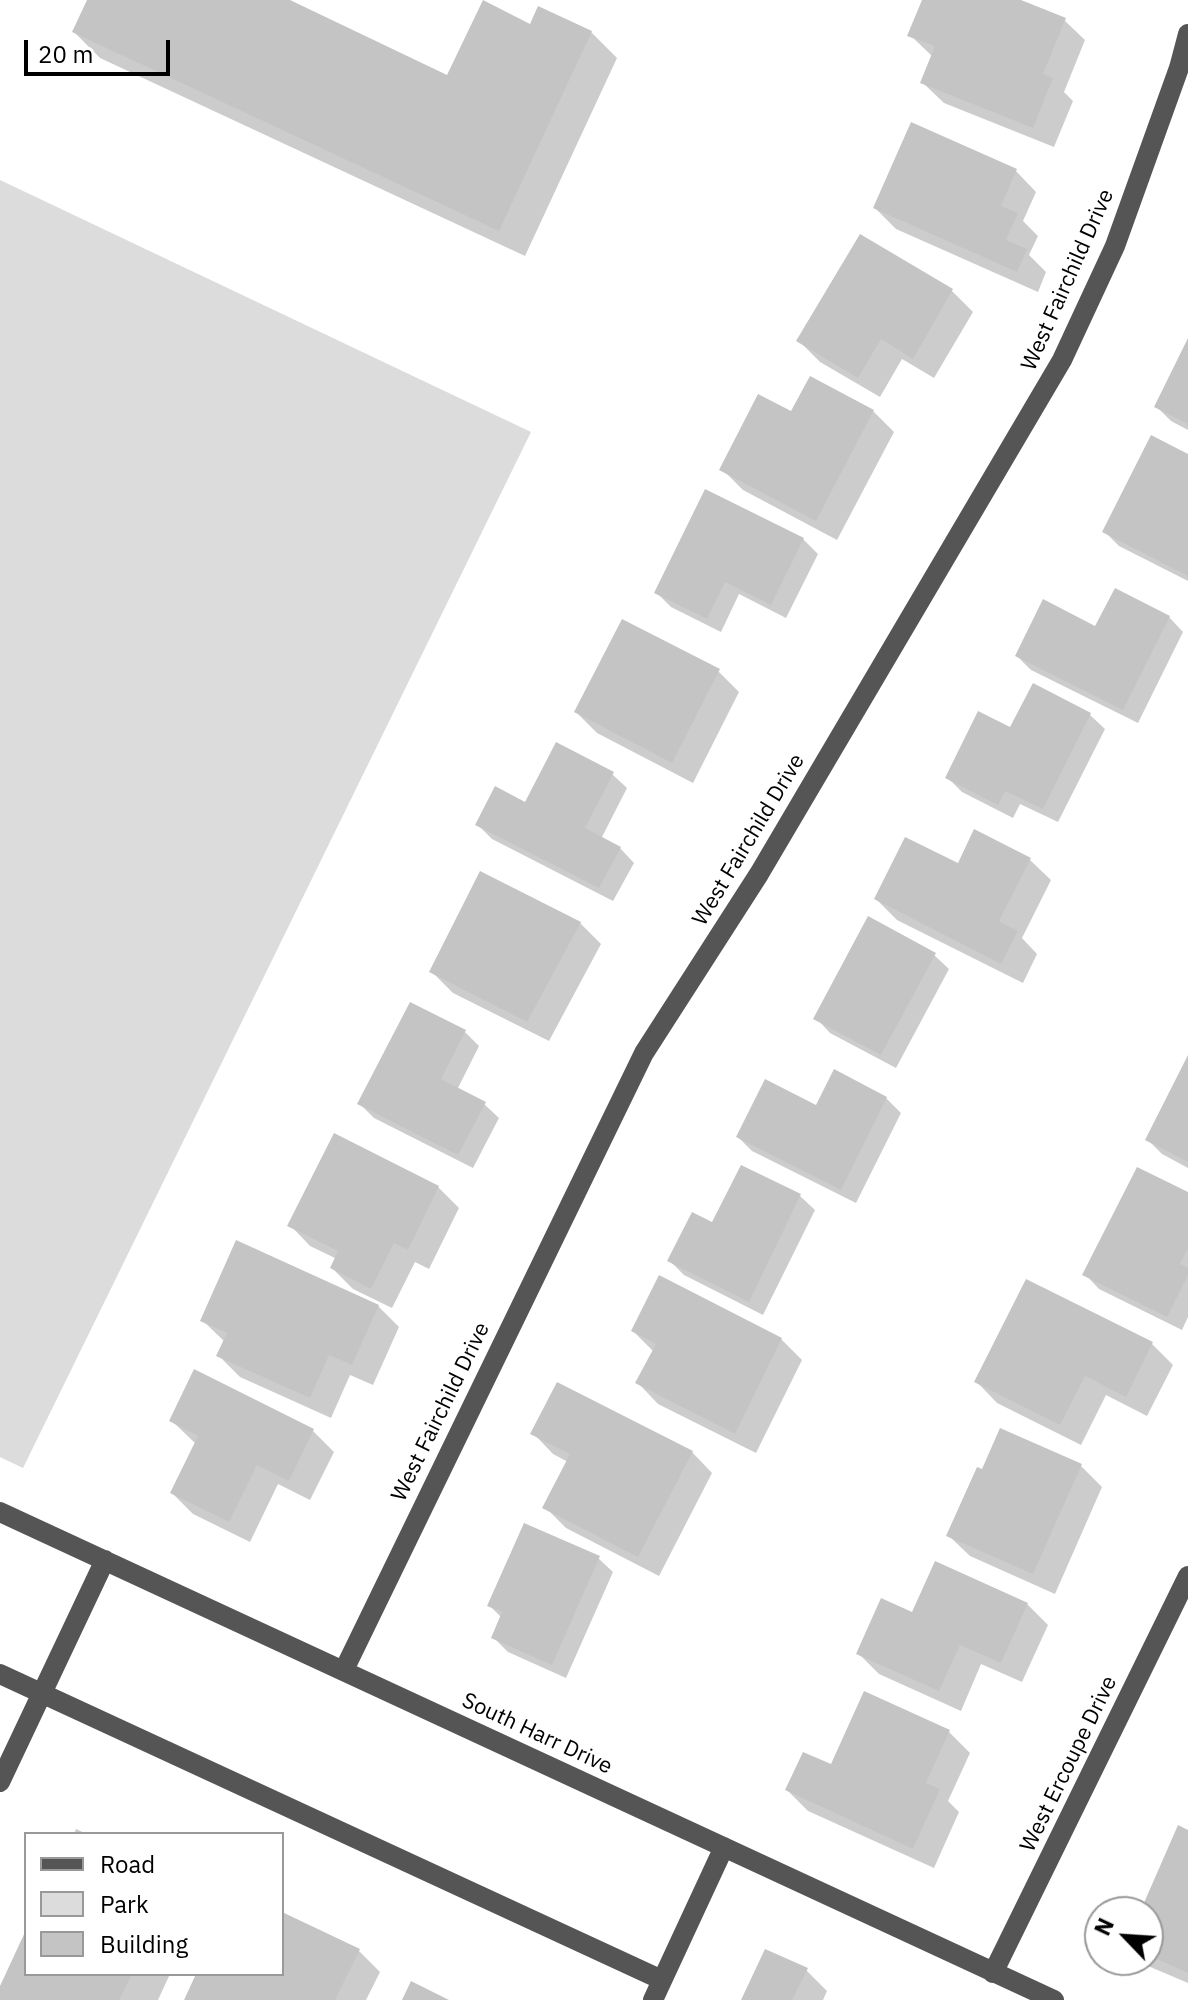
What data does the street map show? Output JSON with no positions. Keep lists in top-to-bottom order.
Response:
{
  "streets": {
    "street": ["West Fairchild Drive", "South Harr Drive", "West Ercoupe Drive"]
  },
  "crossings": [
    ["West Fairchild Drive", "South Harr Drive"],
    ["South Harr Drive", "West Ercoupe Drive"]
  ],
  "legend": ["Road", "Park", "Building"],
  "scale_bar": "20 m",
  "north": "top left"
}
